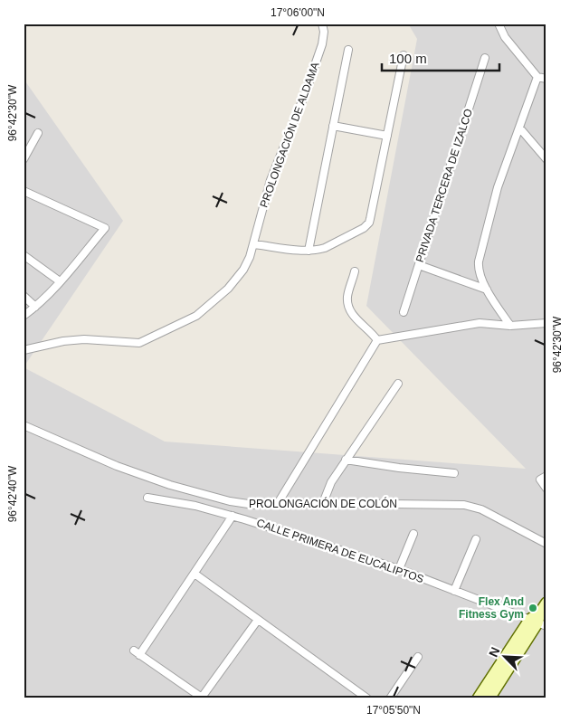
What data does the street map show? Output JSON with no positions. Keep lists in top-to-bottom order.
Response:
{
  "streets": {
    "street": [
      "PROLONGACIÓN DE ALDAMA",
      "PRIVADA TERCERA DE IZALCO",
      "PROLONGACIÓN DE COLÓN",
      "CALLE PRIMERA DE EUCALIPTOS"
    ]
  },
  "places": ["Flex And Fitness Gym"],
  "scale_bar": "100 m",
  "north": "top left",
  "coordinates": [
    "17°06'00\"N",
    "96°42'30\"W",
    "96°42'40\"W",
    "17°05'50\"N"
  ]
}
